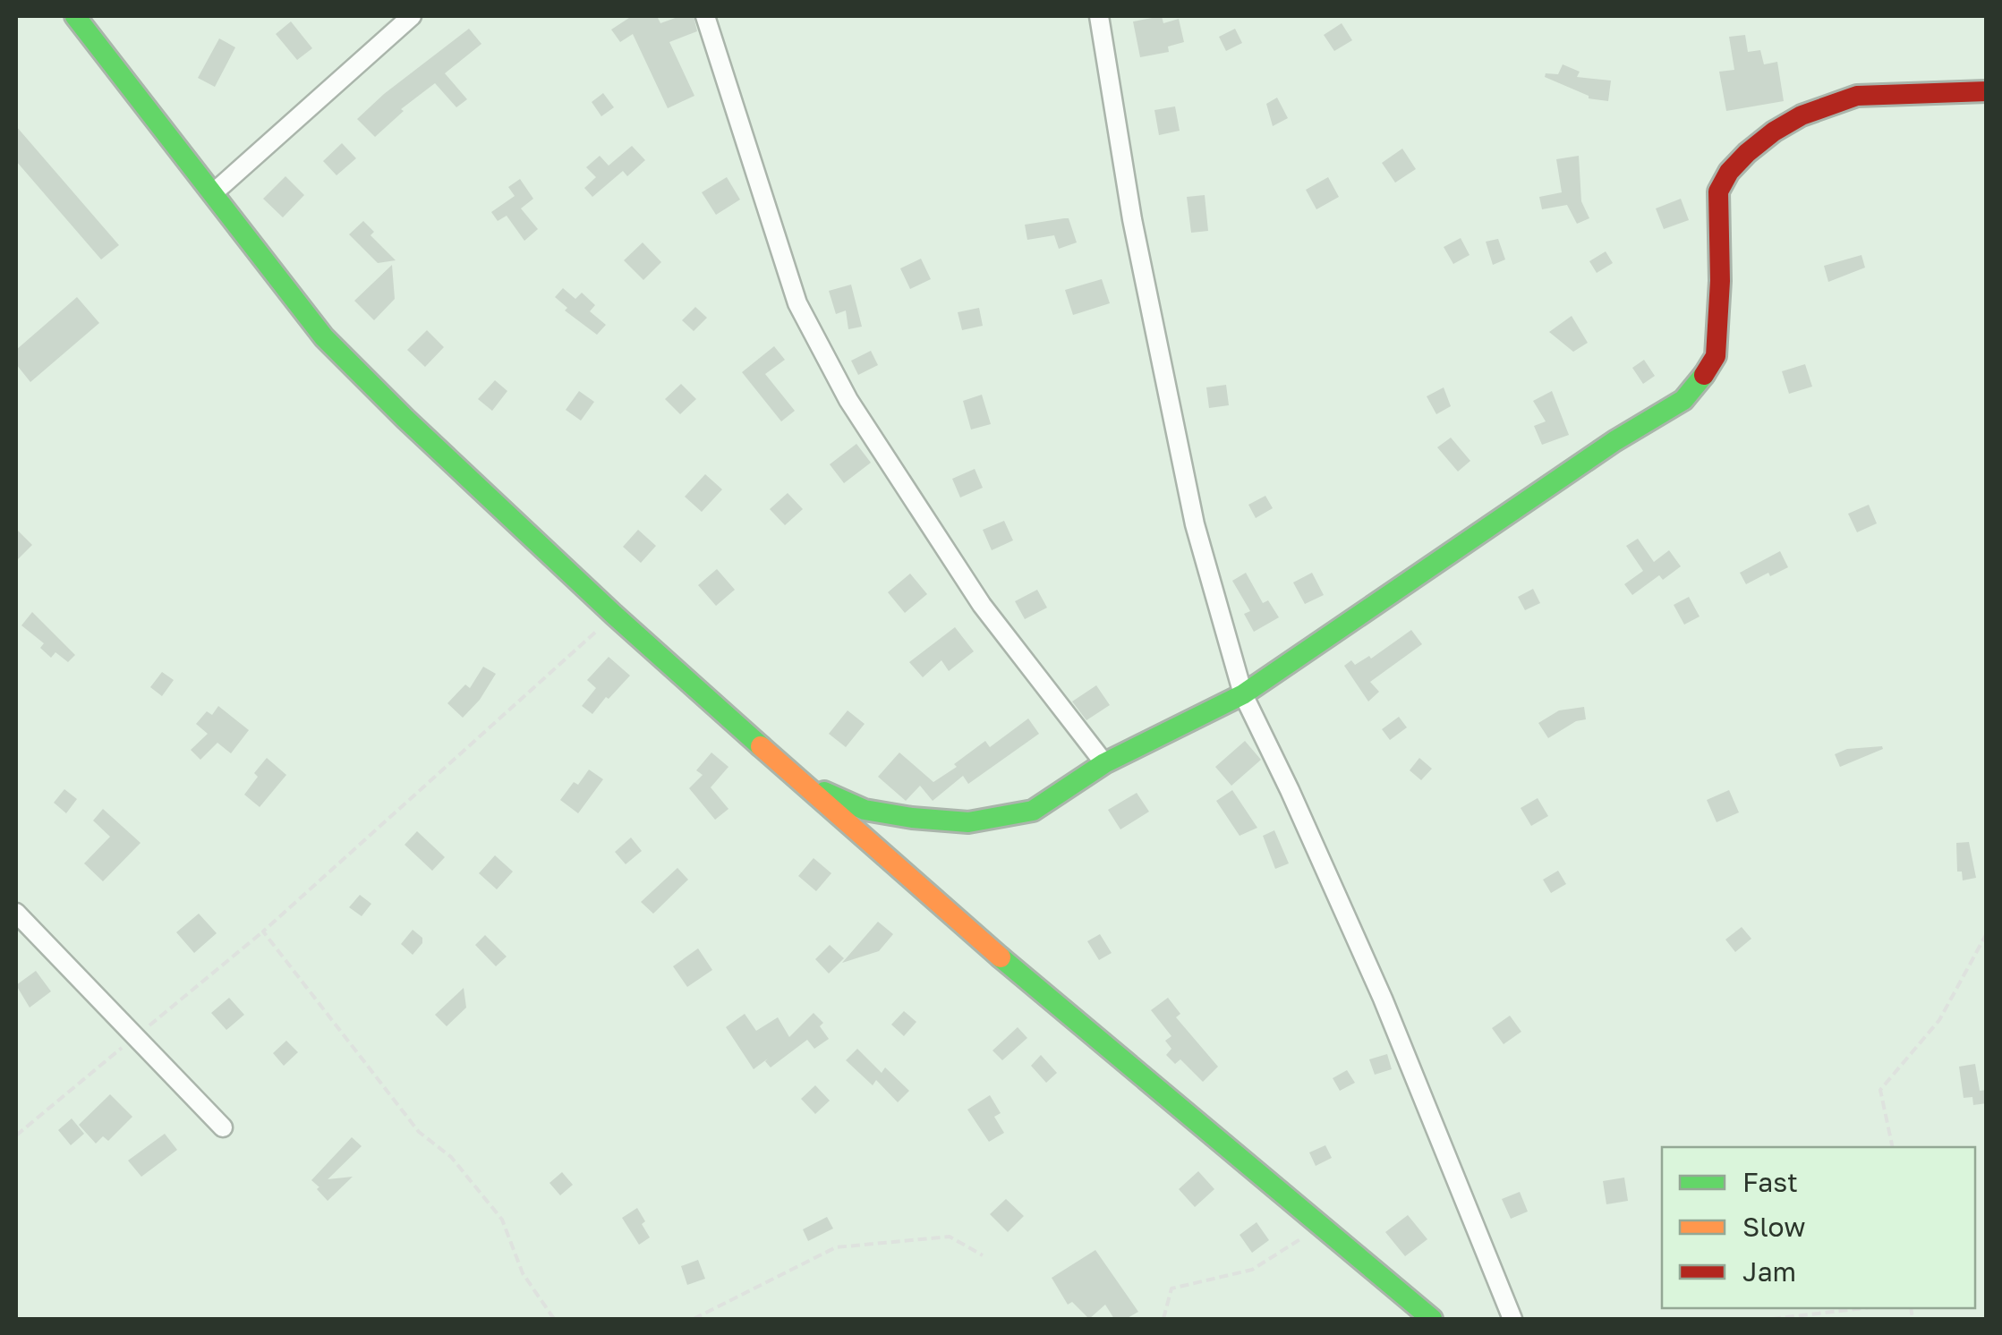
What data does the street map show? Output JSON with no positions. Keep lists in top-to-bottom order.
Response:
{
  "legend": ["Fast", "Slow", "Jam"]
}
